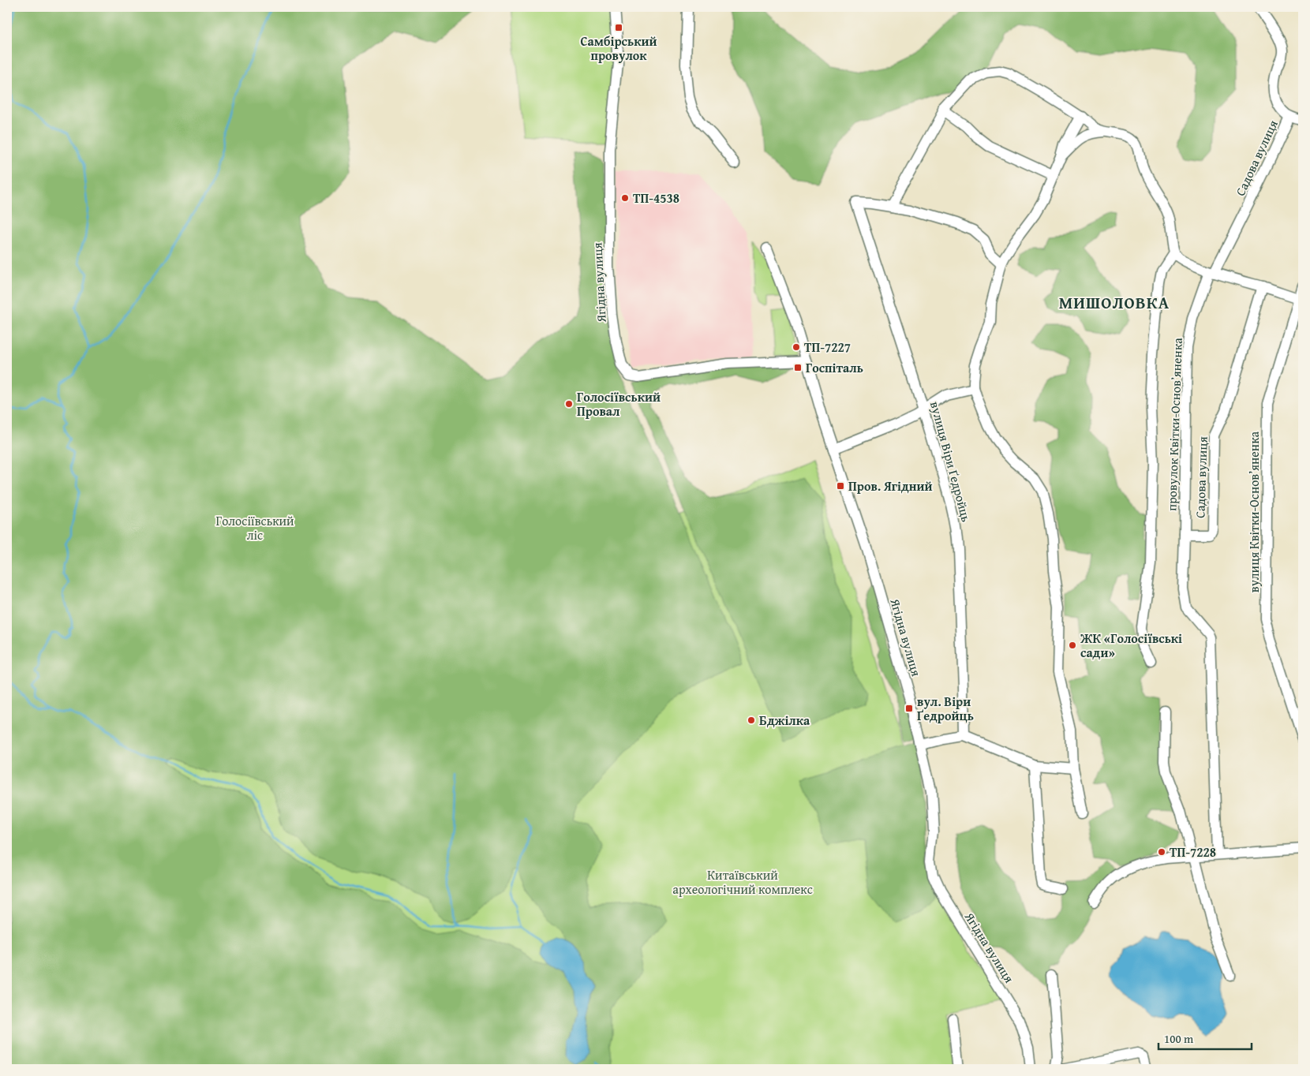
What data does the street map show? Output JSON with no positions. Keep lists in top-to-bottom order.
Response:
{
  "streets": {
    "street": [
      "Садова вулиця",
      "Ягідна вулиця",
      "провулок Квітки-Основʼяненка",
      "вулиця Віри Ґедройць",
      "вулиця Квітки-Основ’яненка"
    ]
  },
  "crossings": [
    ["Садова вулиця", "провулок Квітки-Основʼяненка"]
  ],
  "districts": ["МИШОЛОВКА"],
  "parks": ["Голосіївський ліс", "Китаївський археологічний комплекс"],
  "places": {
    "transit": [
      "Самбірський провулок",
      "Госпіталь",
      "Пров. Ягідний",
      "вул. Віри Ґедройць"
    ],
    "other": [
      "ТП-4538",
      "ТП-7227",
      "Голосіївський Провал",
      "ЖК «Голосіївські сади»",
      "Бджілка",
      "ТП-7228"
    ]
  },
  "scale_bar": "100 m"
}
